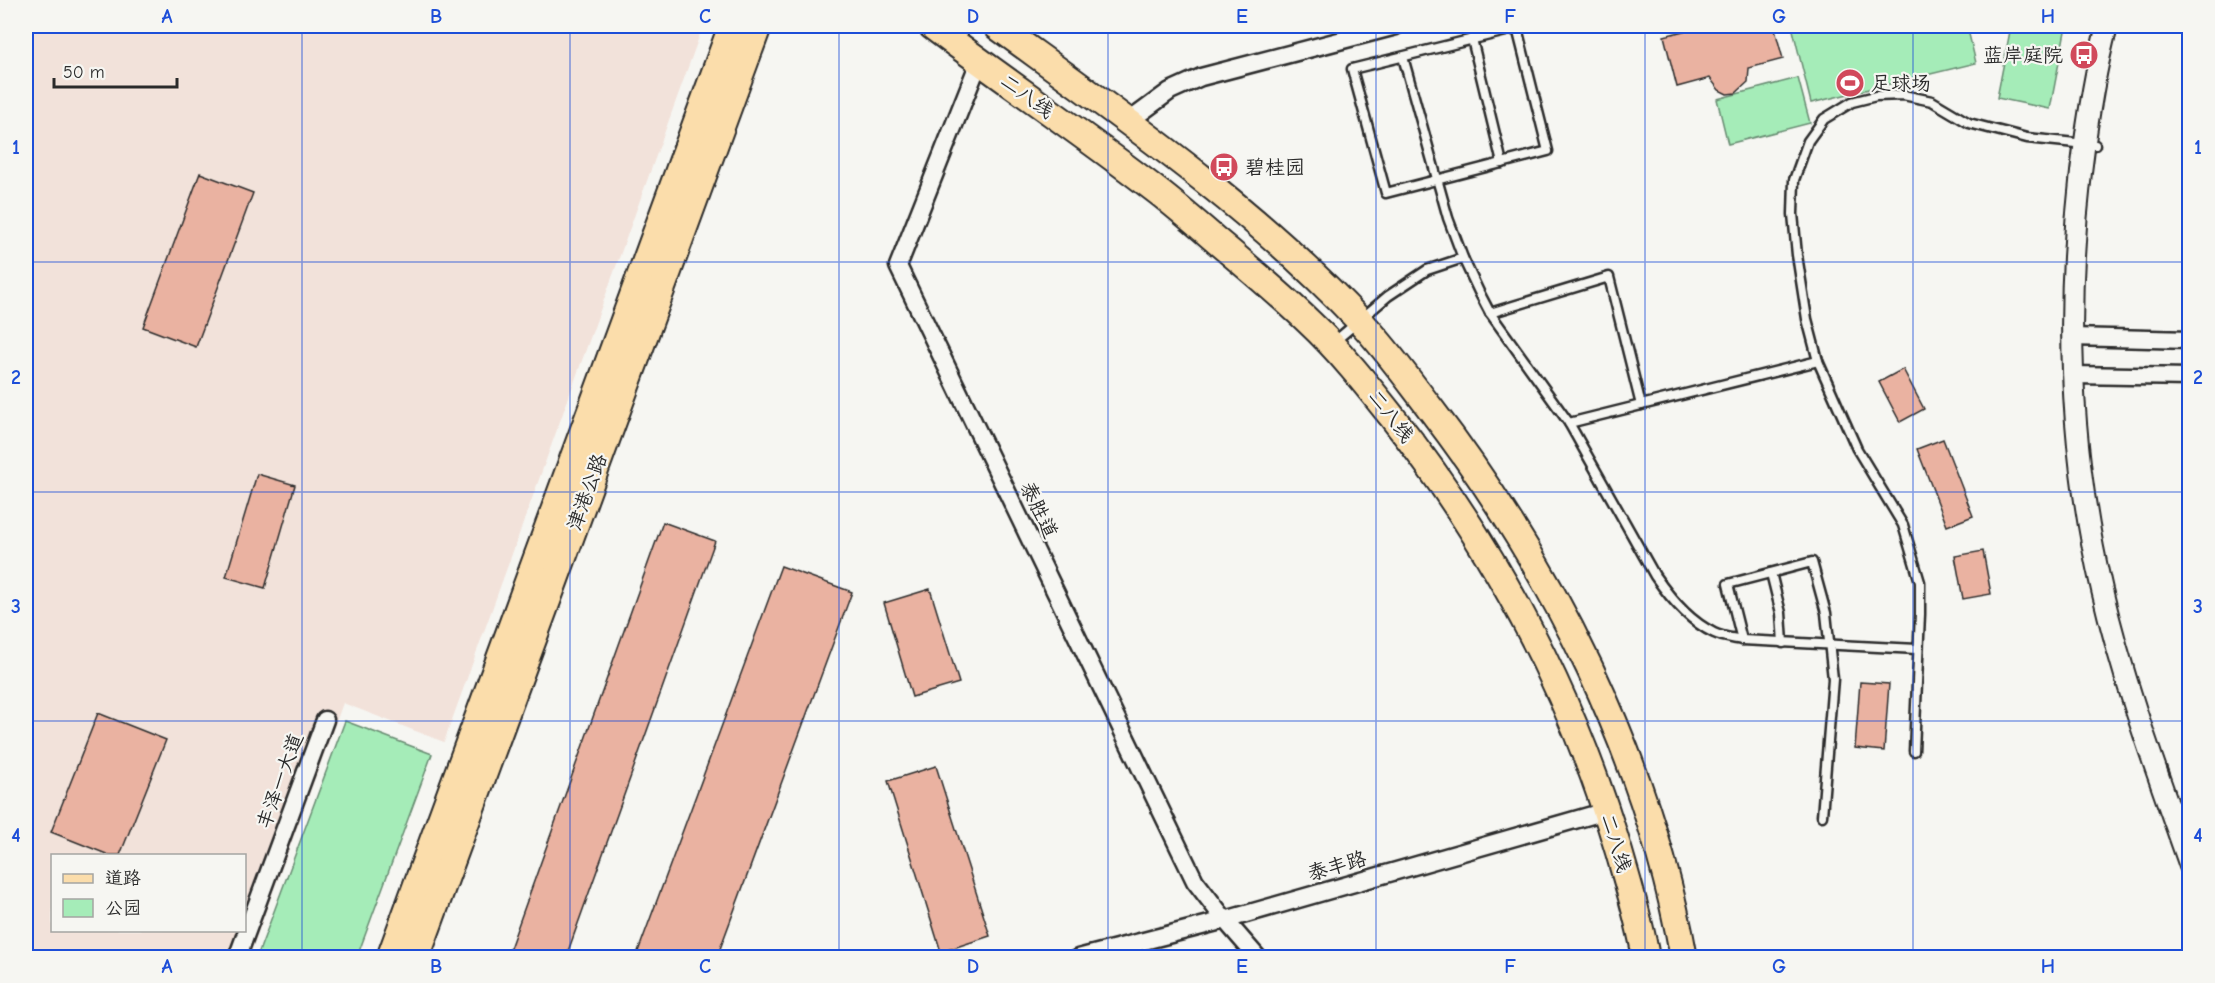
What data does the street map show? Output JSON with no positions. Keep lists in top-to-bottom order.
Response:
{
  "streets": {
    "main road": ["二八线", "津港公路"],
    "street": ["泰胜道", "丰泽一大道", "泰丰路"]
  },
  "crossings": [
    ["二八线", "泰胜道"],
    ["二八线", "泰丰路"],
    ["泰胜道", "泰丰路"]
  ],
  "places": {
    "bus stop": ["蓝岸庭院", "碧桂园"],
    "sports": ["足球场"]
  },
  "legend": ["道路", "公园"],
  "scale_bar": "50 m",
  "grid": {
    "columns": [
      "A",
      "B",
      "C",
      "D",
      "E",
      "F",
      "G",
      "H"
    ],
    "rows": [
      "1",
      "2",
      "3",
      "4"
    ]
  }
}
